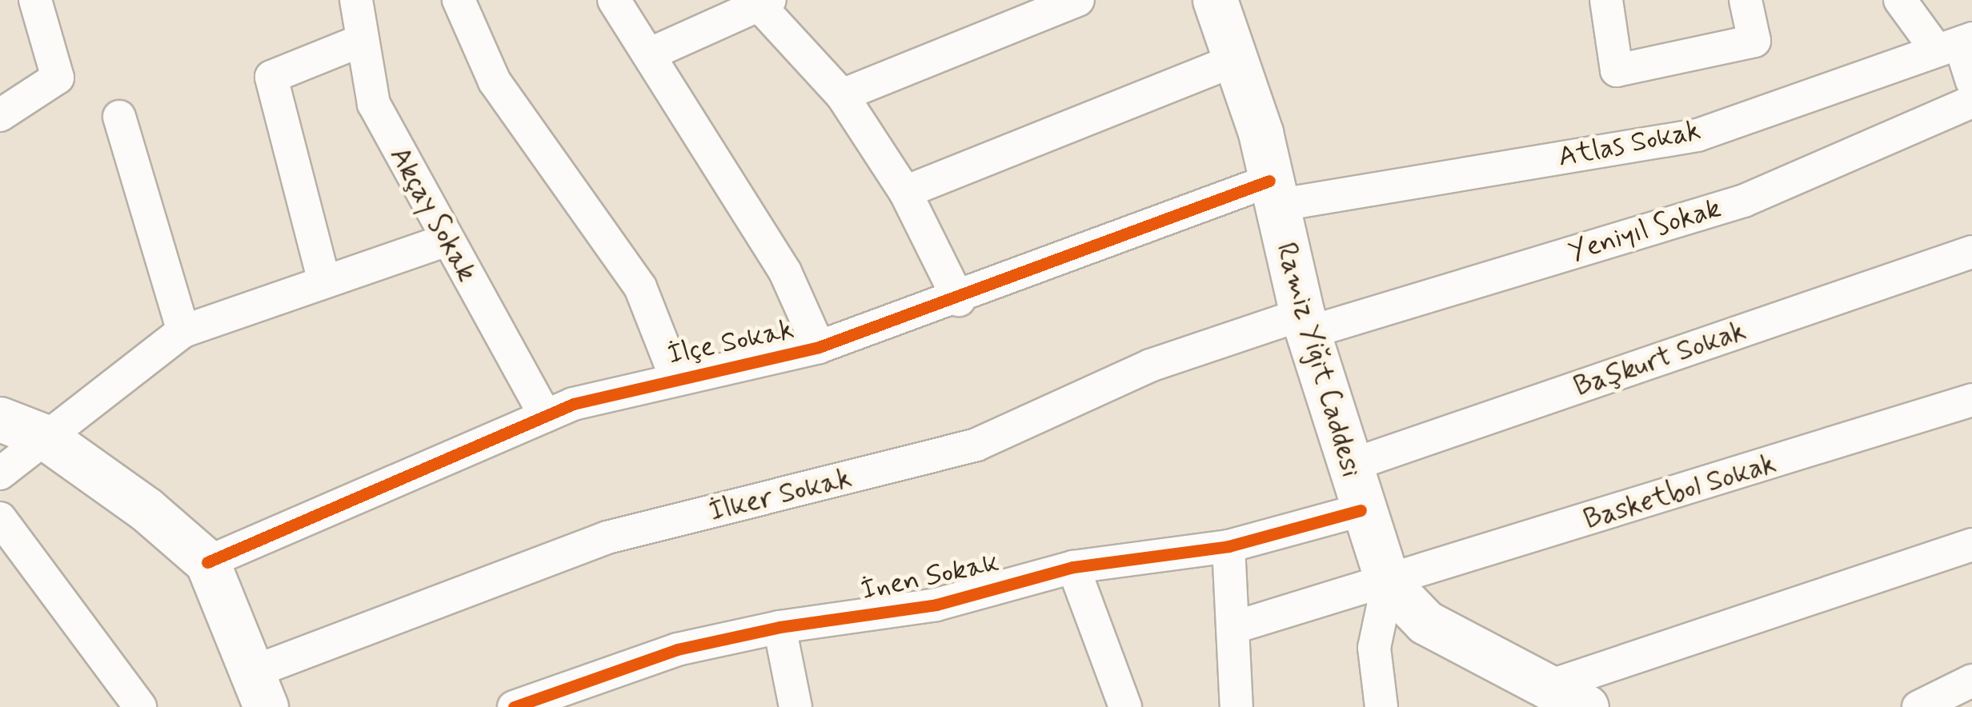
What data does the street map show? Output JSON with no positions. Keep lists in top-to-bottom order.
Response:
{
  "streets": {
    "main road": ["Ramiz Yiğit Caddesi"],
    "street": [
      "Atlas Sokak",
      "Akçay Sokak",
      "Yeniyıl Sokak",
      "İlçe Sokak",
      "Başkurt Sokak",
      "Basketbol Sokak",
      "İlker Sokak",
      "İnen Sokak"
    ]
  },
  "crossings": [
    ["Atlas Sokak", "İlçe Sokak"],
    ["Atlas Sokak", "Ramiz Yiğit Caddesi"],
    ["Akçay Sokak", "İlçe Sokak"],
    ["Yeniyıl Sokak", "Ramiz Yiğit Caddesi"],
    ["Yeniyıl Sokak", "İlker Sokak"],
    ["İlçe Sokak", "Ramiz Yiğit Caddesi"],
    ["Başkurt Sokak", "Ramiz Yiğit Caddesi"],
    ["Ramiz Yiğit Caddesi", "Basketbol Sokak"],
    ["Ramiz Yiğit Caddesi", "İlker Sokak"],
    ["Ramiz Yiğit Caddesi", "İnen Sokak"]
  ]
}
